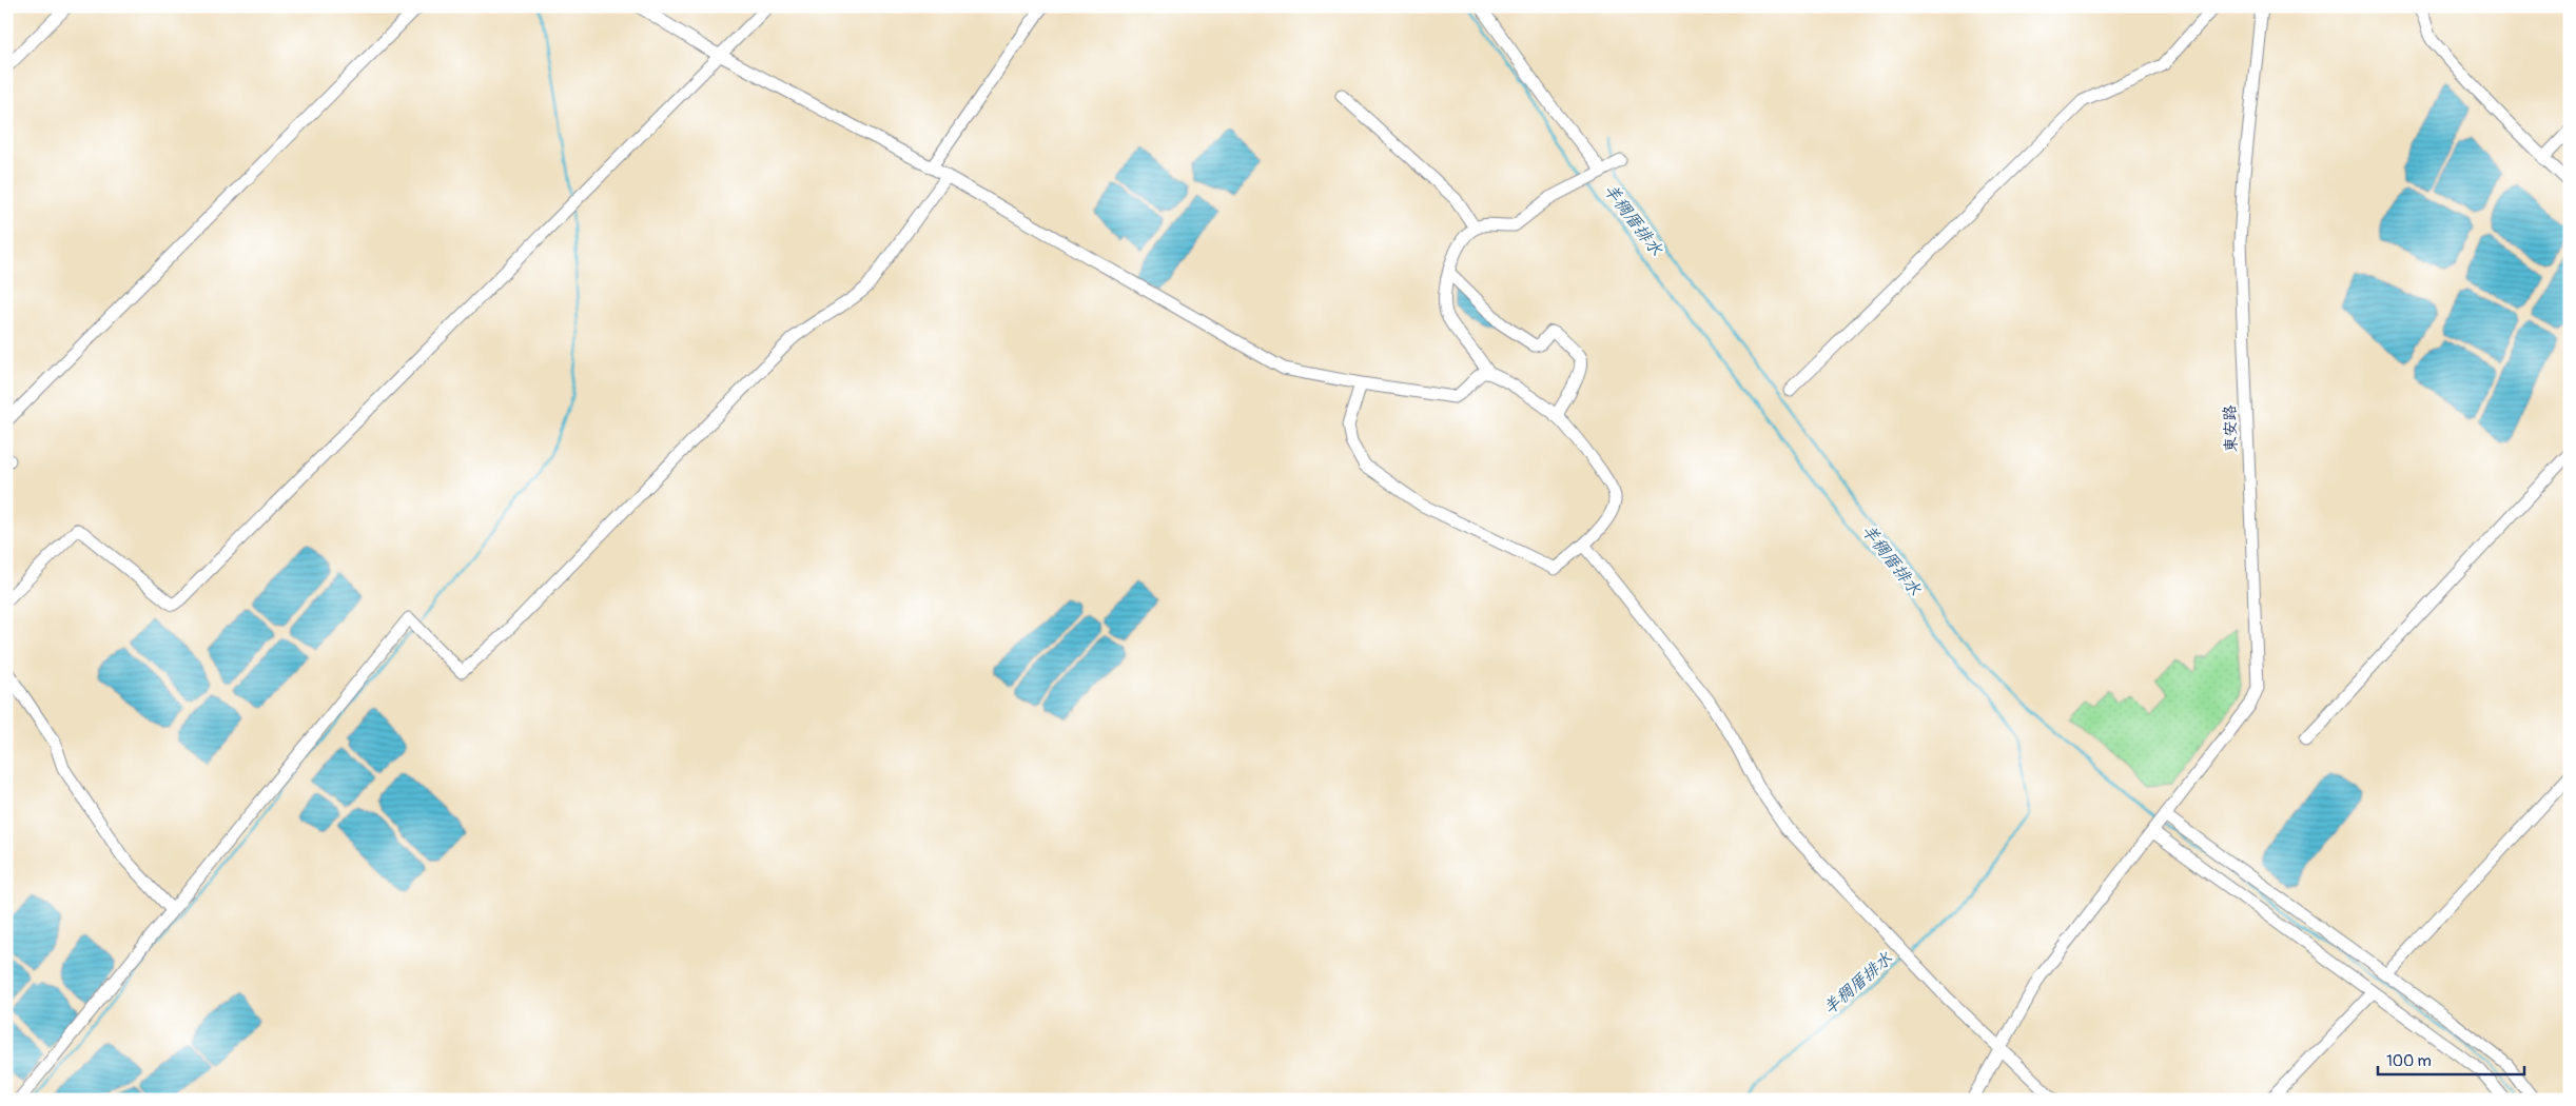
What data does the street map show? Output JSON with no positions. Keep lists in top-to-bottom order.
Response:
{
  "streets": {
    "street": ["東安路"]
  },
  "water": ["羊稠厝排水"],
  "scale_bar": "100 m"
}
